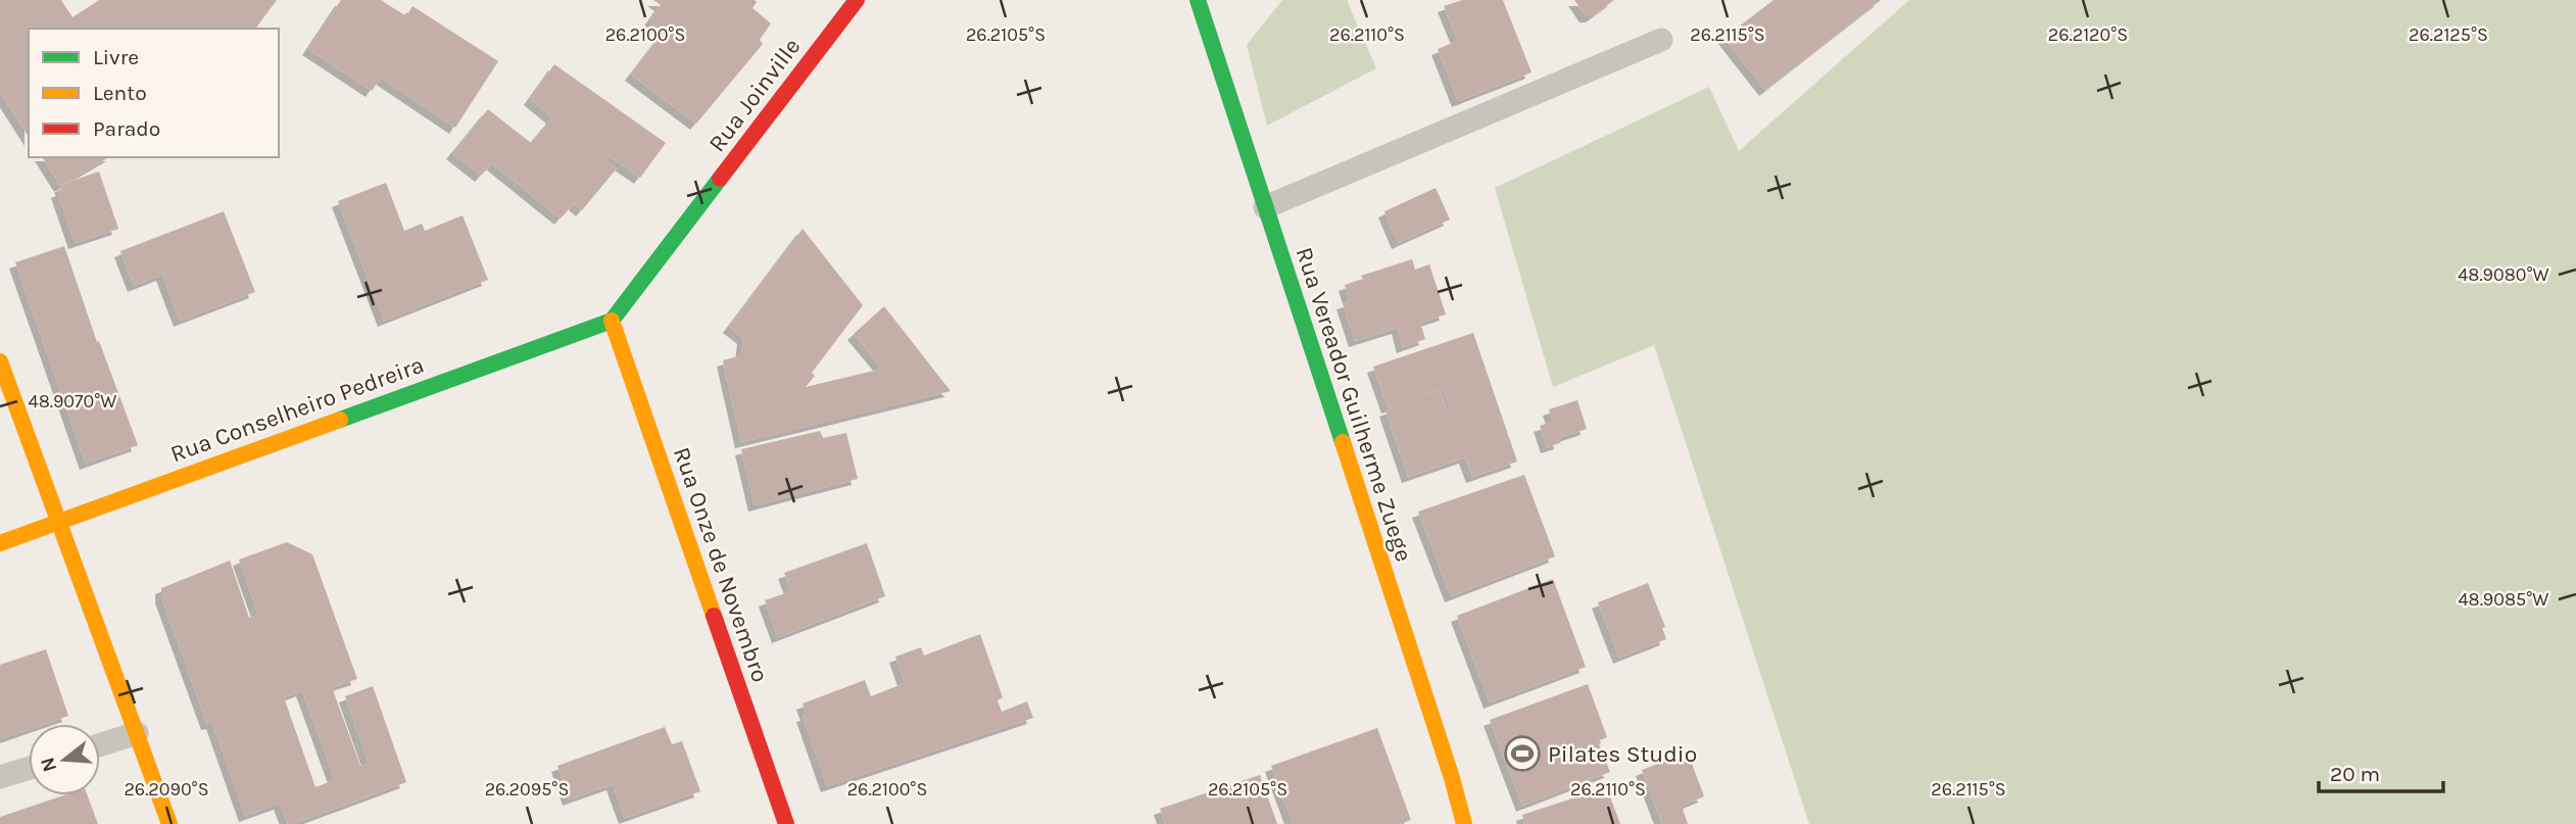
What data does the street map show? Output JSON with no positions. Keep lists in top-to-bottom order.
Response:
{
  "streets": {
    "main road": [
      "Rua Joinville",
      "Rua Vereador Guilherme Zuege",
      "Rua Conselheiro Pedreira",
      "Rua Onze de Novembro"
    ]
  },
  "crossings": [
    ["Rua Joinville", "Rua Conselheiro Pedreira"],
    ["Rua Joinville", "Rua Onze de Novembro"],
    ["Rua Conselheiro Pedreira", "Rua Onze de Novembro"]
  ],
  "places": {
    "sports": ["Pilates Studio"]
  },
  "legend": ["Livre", "Lento", "Parado"],
  "scale_bar": "20 m",
  "north": "left",
  "coordinates": [
    "26.2100°S",
    "26.2105°S",
    "26.2110°S",
    "26.2115°S",
    "26.2120°S",
    "26.2125°S",
    "48.9080°W",
    "48.9070°W",
    "48.9085°W",
    "26.2090°S",
    "26.2095°S"
  ]
}
